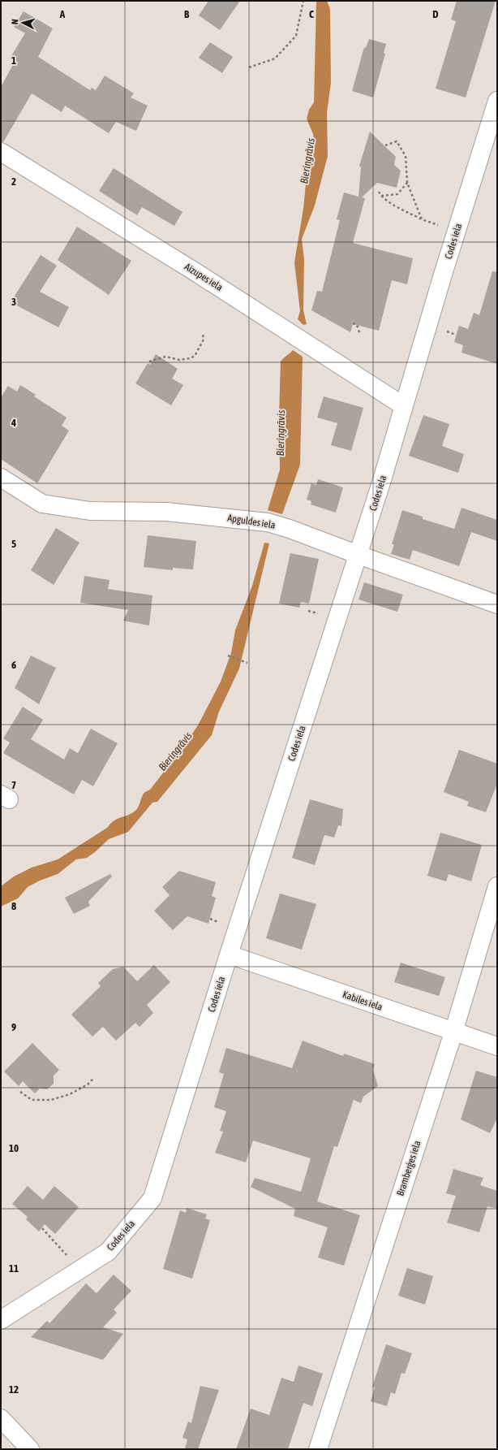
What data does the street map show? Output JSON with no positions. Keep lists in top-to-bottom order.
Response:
{
  "streets": {
    "street": [
      "Codes iela",
      "Aizupes iela",
      "Apguldes iela",
      "Kabiles iela",
      "Bramberģes iela"
    ]
  },
  "crossings": [
    ["Codes iela", "Aizupes iela"],
    ["Codes iela", "Apguldes iela"],
    ["Codes iela", "Kabiles iela"],
    ["Kabiles iela", "Bramberģes iela"]
  ],
  "water": ["Bieriņgrāvis"],
  "north": "left",
  "grid": {
    "columns": [
      "A",
      "B",
      "C",
      "D"
    ],
    "rows": [
      "1",
      "2",
      "3",
      "4",
      "5",
      "6",
      "7",
      "8",
      "9",
      "10",
      "11",
      "12"
    ]
  }
}
